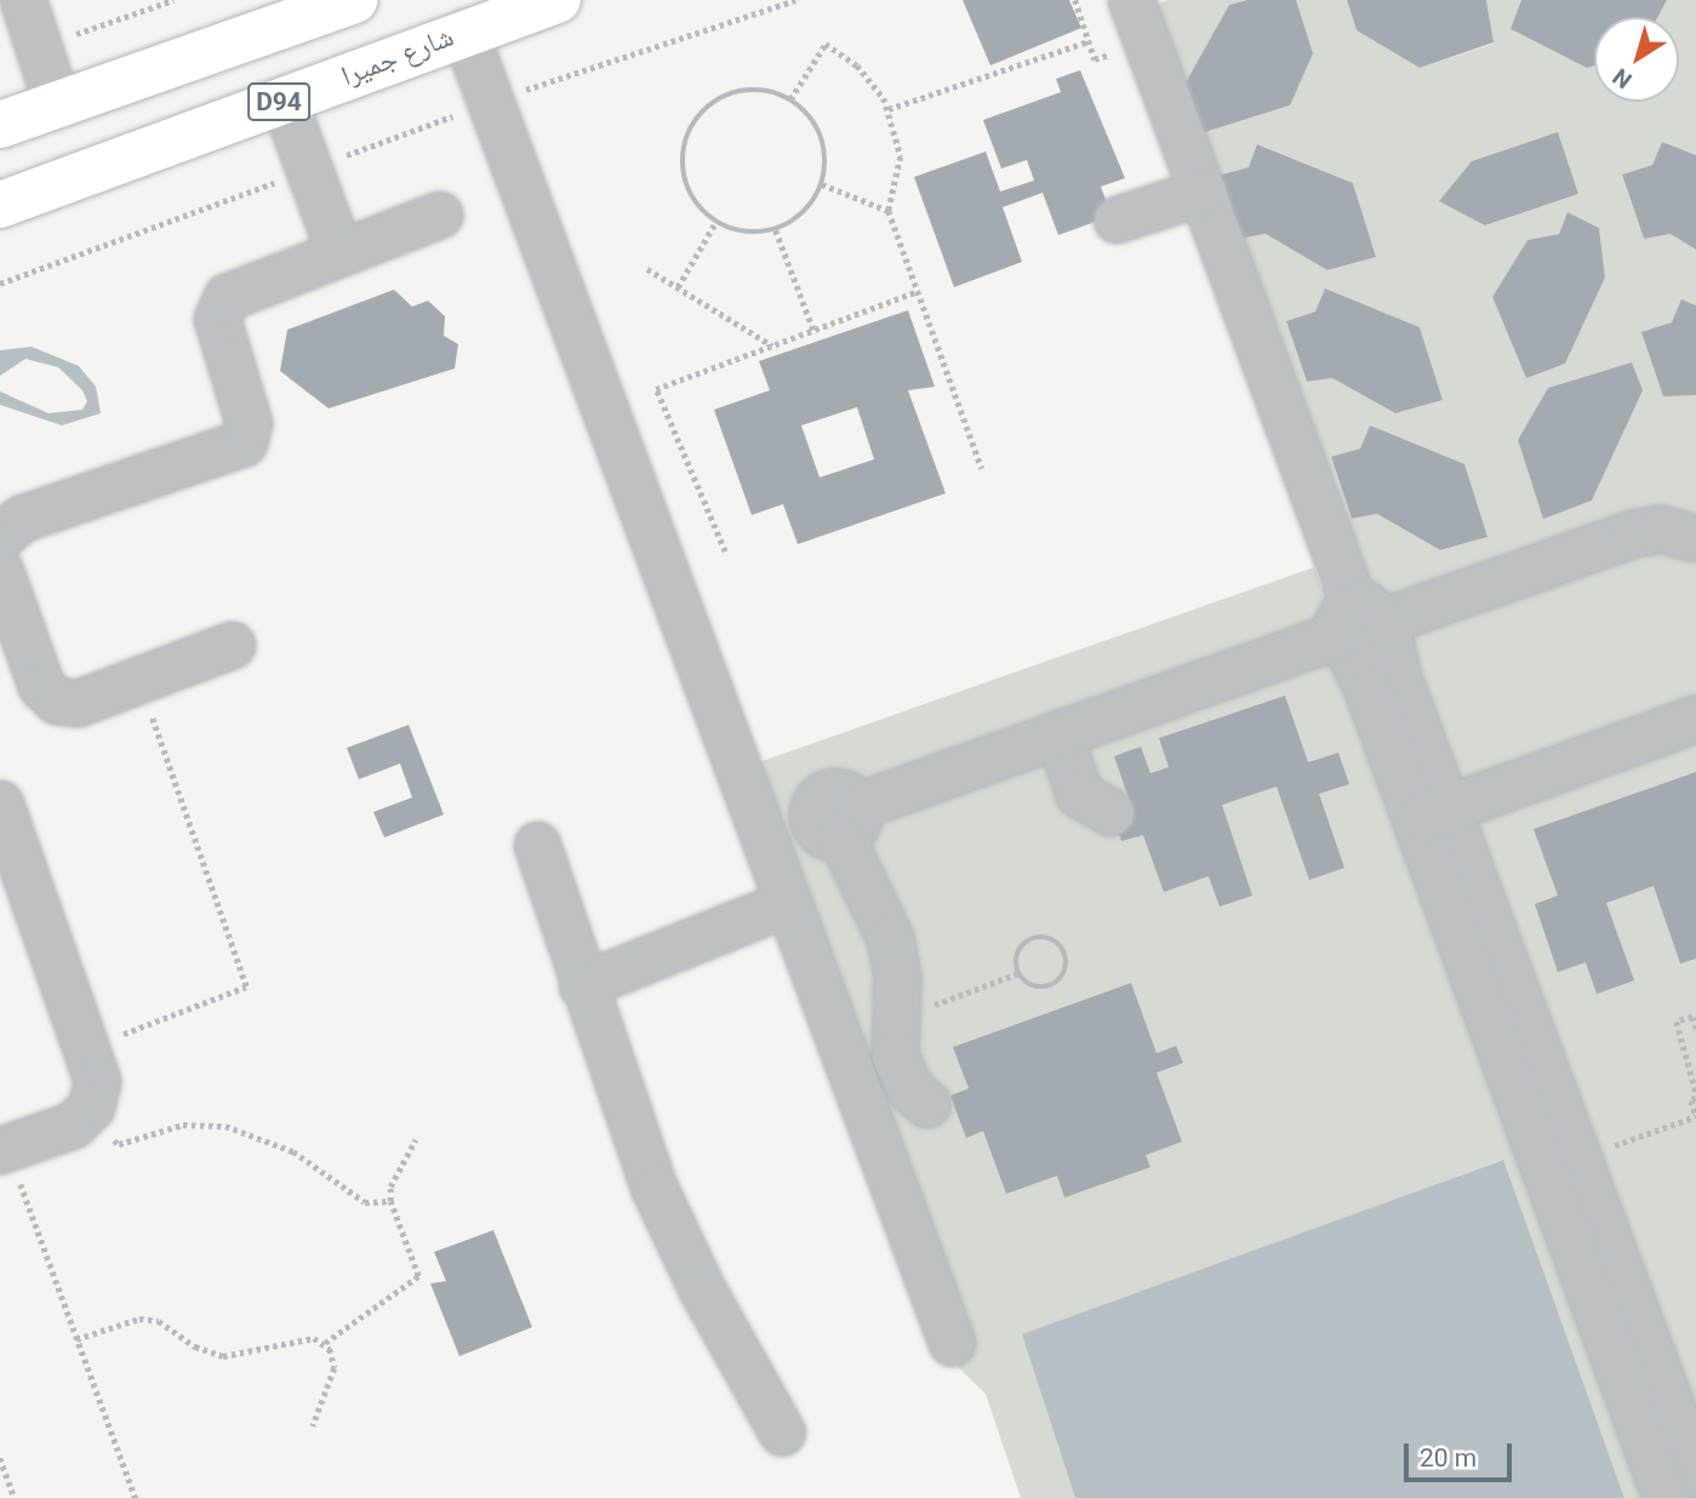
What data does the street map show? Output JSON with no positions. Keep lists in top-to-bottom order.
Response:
{
  "streets": {
    "main road": ["شارع جميرا", "D94"]
  },
  "scale_bar": "20 m",
  "north": "bottom left"
}
